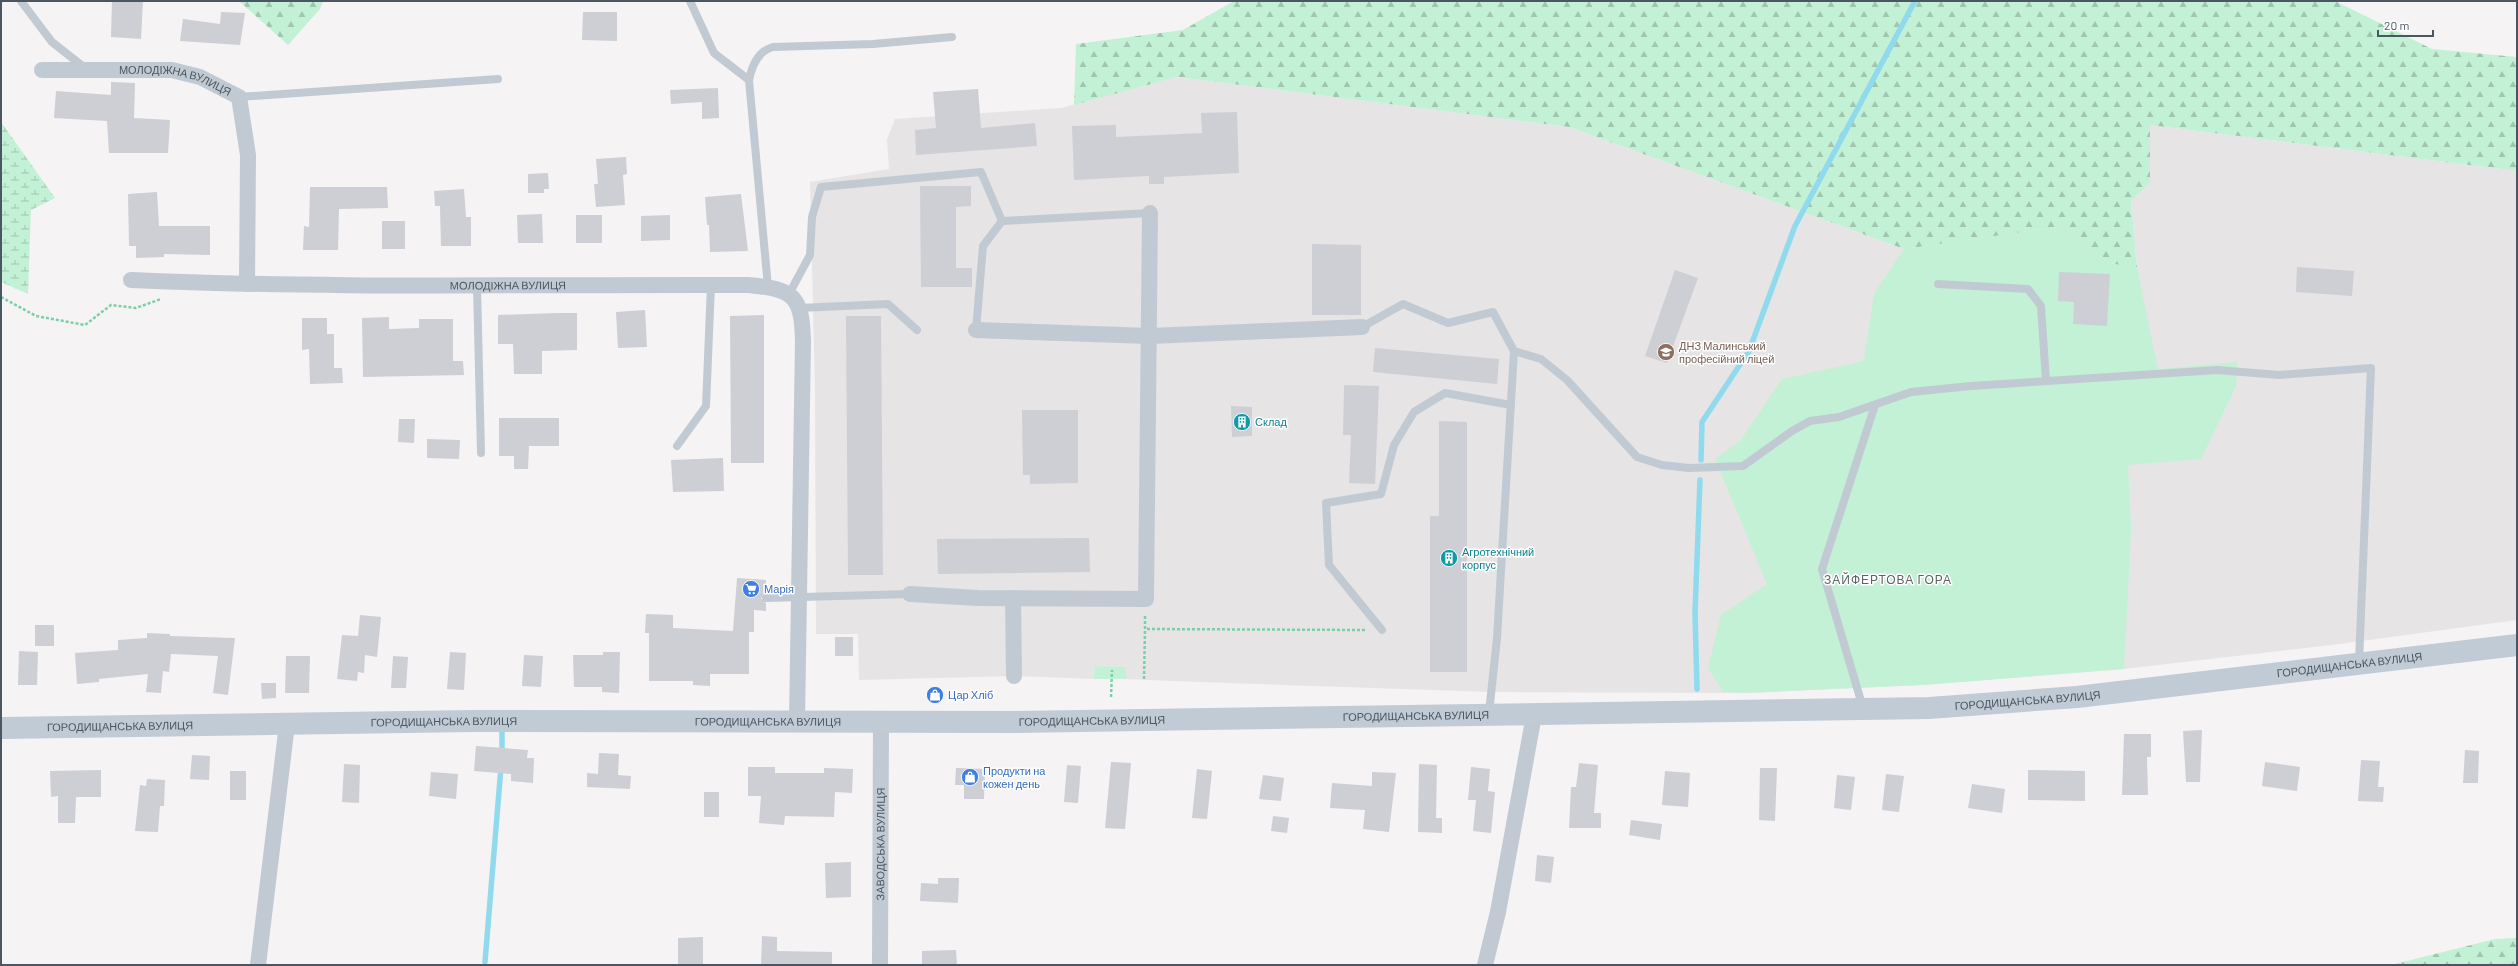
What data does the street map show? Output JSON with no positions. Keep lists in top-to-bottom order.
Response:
{
  "streets": {
    "street": ["МОЛОДІЖНА ВУЛИЦЯ", "ГОРОДИЩАНСЬКА ВУЛИЦЯ", "ЗАВОДСЬКА ВУЛИЦЯ"]
  },
  "crossings": [
    ["ГОРОДИЩАНСЬКА ВУЛИЦЯ", "ЗАВОДСЬКА ВУЛИЦЯ"]
  ],
  "districts": ["ЗАЙФЕРТОВА ГОРА"],
  "places": {
    "school or university": ["ДНЗ Малинський професійний ліцей"],
    "building": ["Склад", "Агротехнічний корпус"],
    "supermarket": ["Марія"],
    "shop": ["Цар Хліб", "Продукти на кожен день"]
  },
  "scale_bar": "20 m"
}
